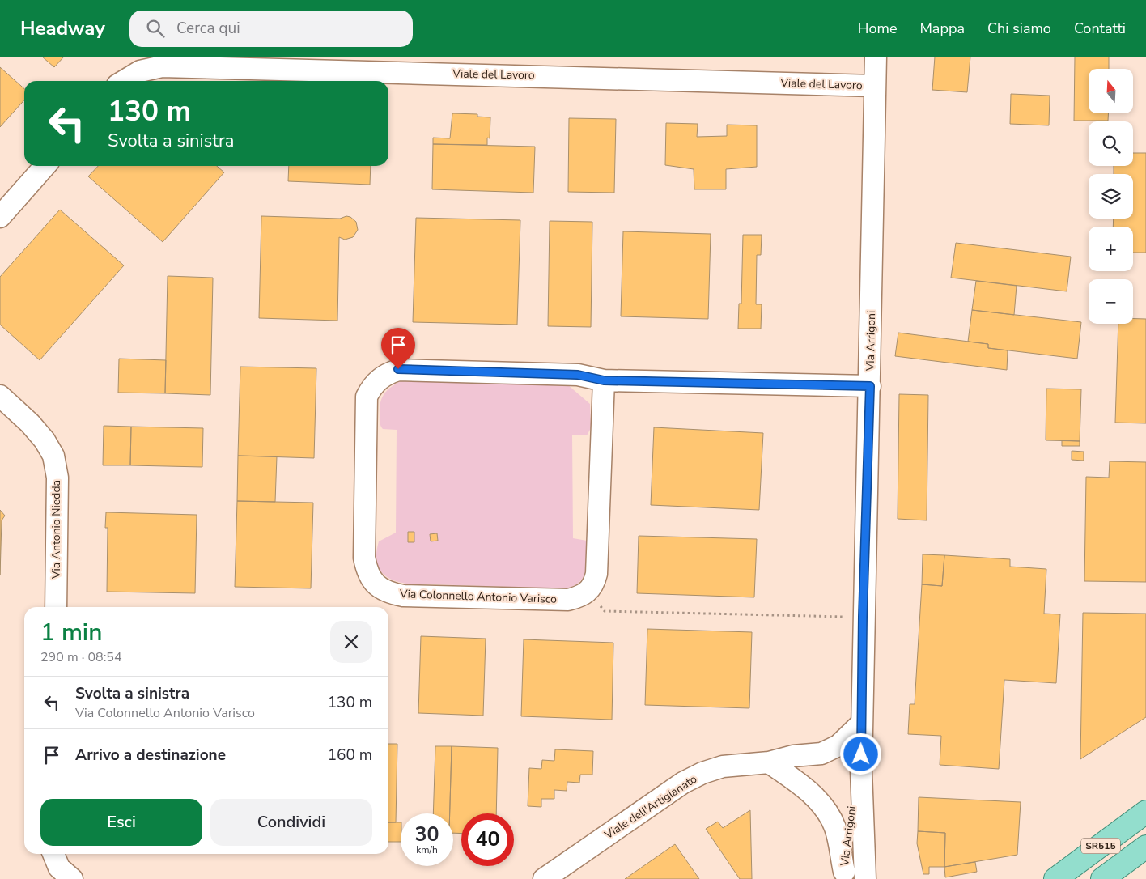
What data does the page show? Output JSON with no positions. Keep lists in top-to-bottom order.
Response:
{
  "streets": {
    "main road": ["SR515"],
    "street": [
      "Viale del Lavoro",
      "Via Arrigoni",
      "Via Antonio Niedda",
      "Via Colonnello Antonio Varisco",
      "Viale dell'Artigianato"
    ]
  },
  "crossings": [
    ["Viale del Lavoro", "Via Arrigoni"],
    ["Via Arrigoni", "Via Colonnello Antonio Varisco"],
    ["Via Arrigoni", "Viale dell'Artigianato"]
  ],
  "north": "top",
  "page": {
    "header": "Headway",
    "search": "Cerca qui",
    "nav": [
      "Home",
      "Mappa",
      "Chi siamo",
      "Contatti"
    ],
    "map_buttons": ["+", "−"],
    "turn": ["130 m", "Svolta a sinistra"],
    "heading": ["1 min", "290 m · 08:54"],
    "list": [
      {
        "name": "Svolta a sinistra",
        "note": "Via Colonnello Antonio Varisco",
        "value": "130 m"
      },
      {
        "name": "Arrivo a destinazione",
        "value": "160 m"
      }
    ],
    "buttons": ["Esci", "Condividi"],
    "speed": "30 km/h",
    "limit": "40"
  }
}
